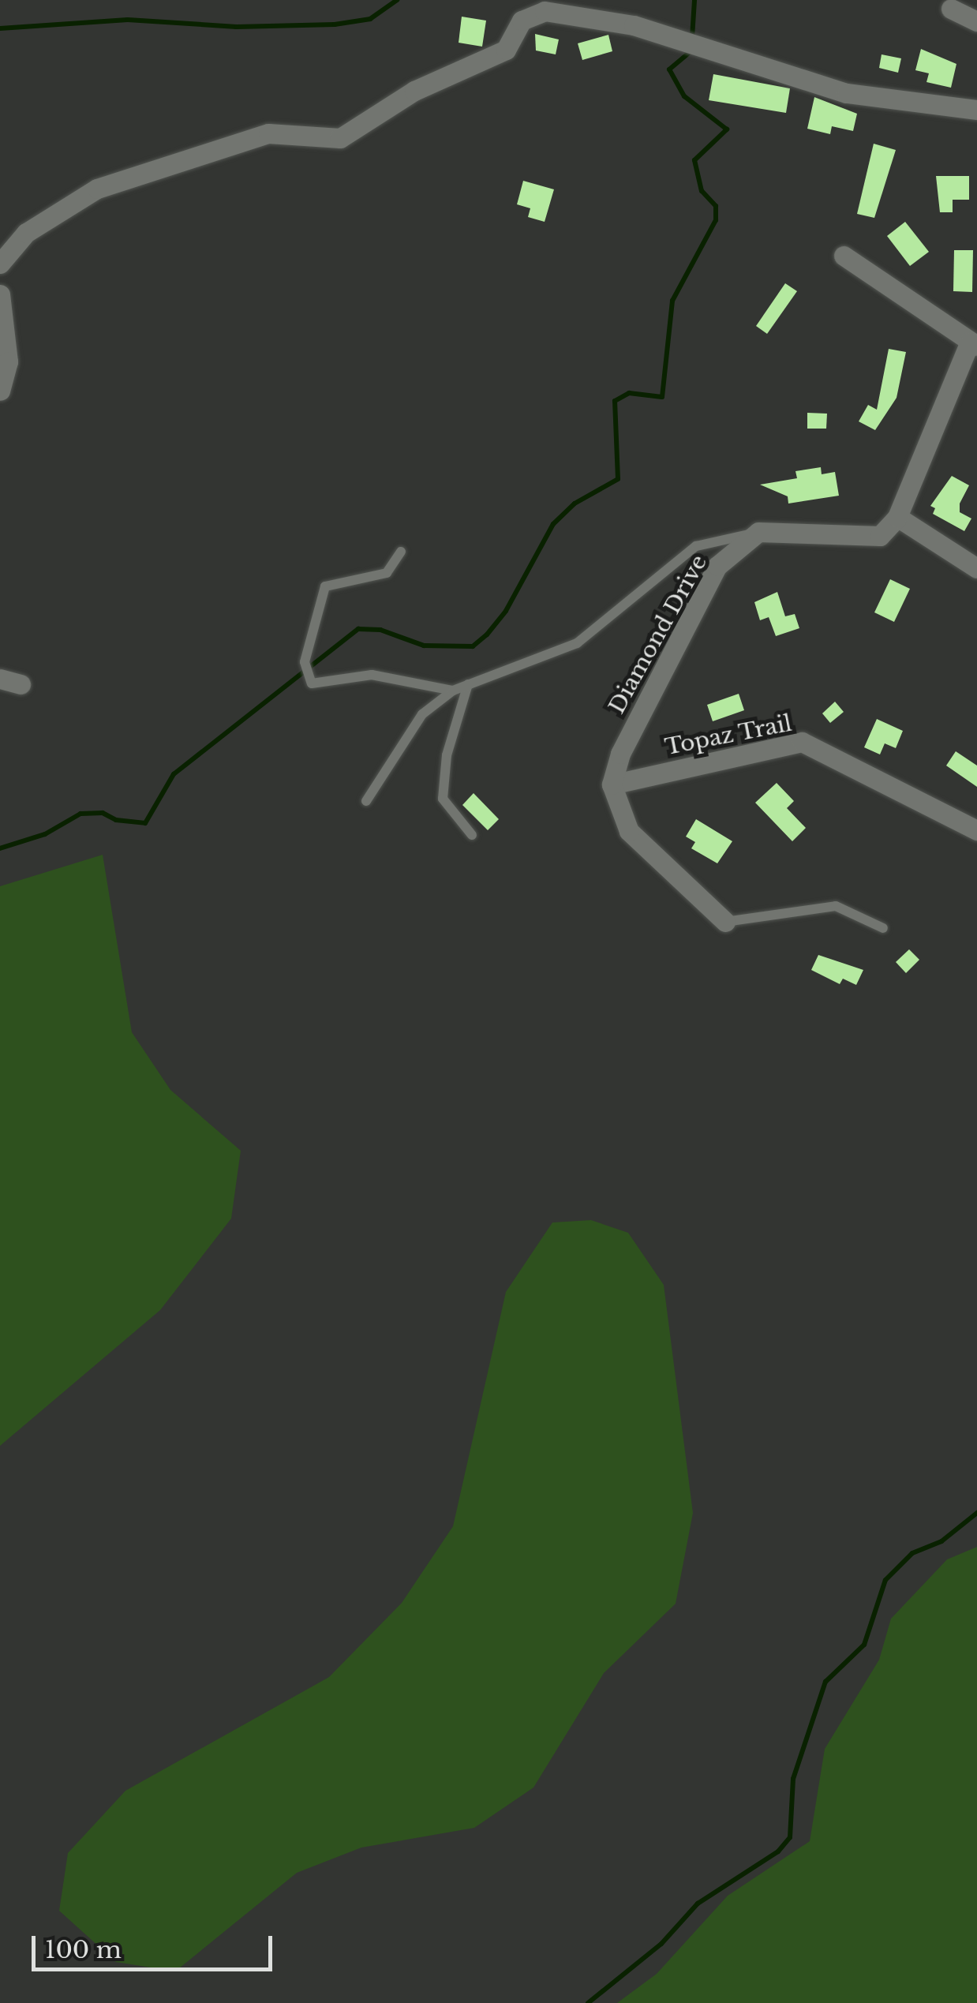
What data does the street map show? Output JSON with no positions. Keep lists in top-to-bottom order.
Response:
{
  "streets": {
    "street": ["Diamond Drive", "Topaz Trail"]
  },
  "crossings": [
    ["Diamond Drive", "Topaz Trail"]
  ],
  "scale_bar": "100 m"
}
